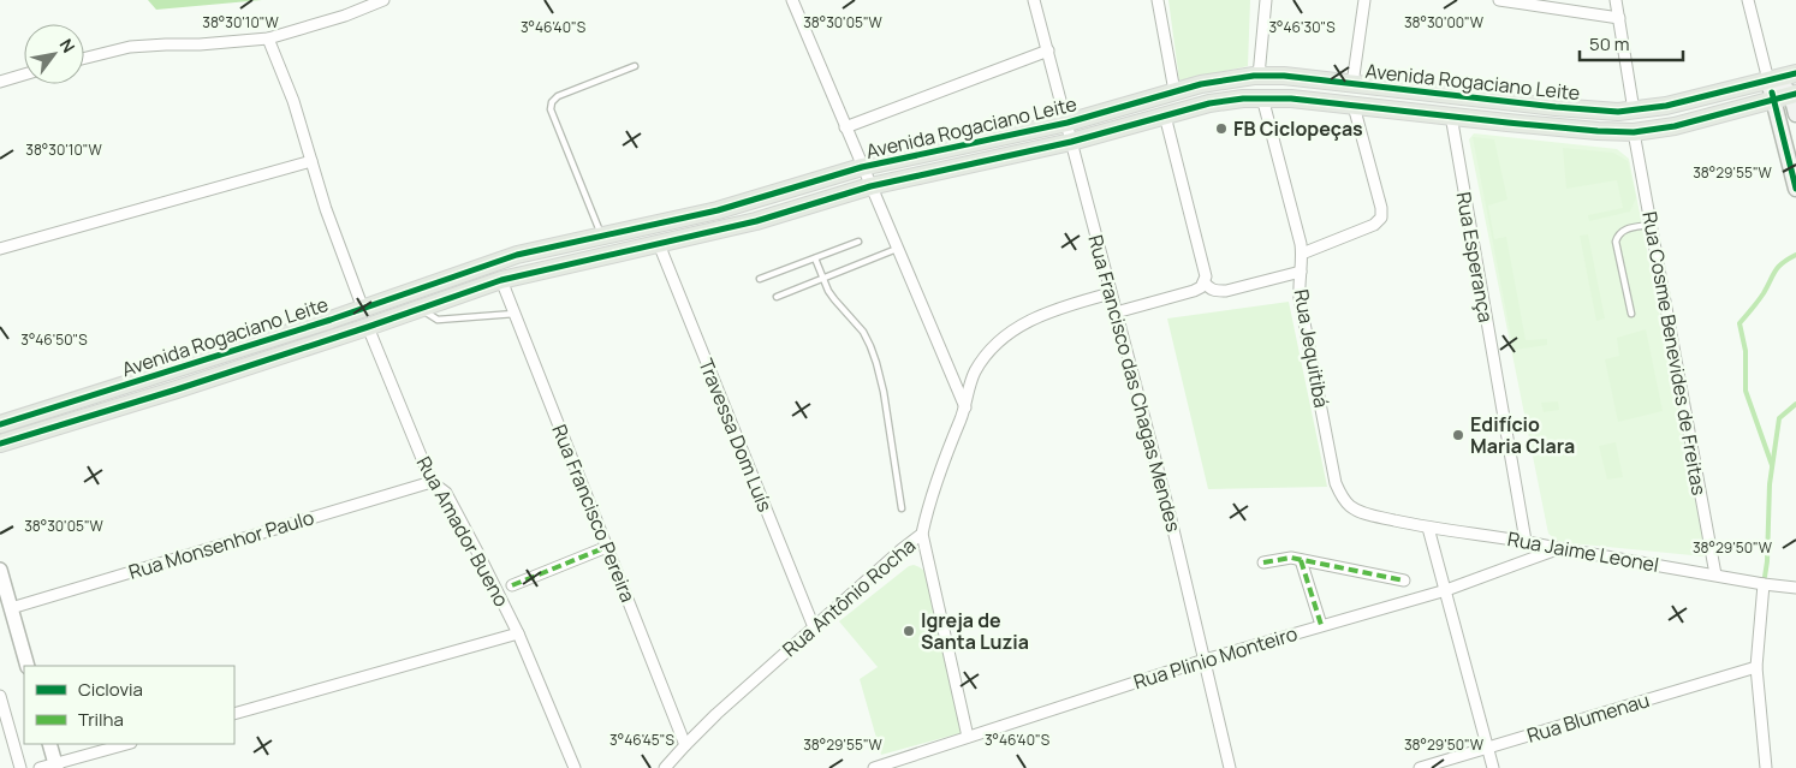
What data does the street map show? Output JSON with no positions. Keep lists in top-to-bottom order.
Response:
{
  "streets": {
    "main road": ["Avenida Rogaciano Leite"],
    "street": [
      "Rua Esperança",
      "Rua Jequitibá",
      "Rua Cosme Benevides de Freitas",
      "Rua Francisco das Chagas Mendes",
      "Travessa Dom Luís",
      "Rua Francisco Pereira",
      "Rua Amador Bueno",
      "Rua Monsenhor Paulo",
      "Rua Jaime Leonel",
      "Rua Antônio Rocha",
      "Rua Plinio Monteiro",
      "Rua Blumenau"
    ]
  },
  "crossings": [
    ["Avenida Rogaciano Leite", "Rua Esperança"],
    ["Avenida Rogaciano Leite", "Rua Jequitibá"],
    ["Avenida Rogaciano Leite", "Rua Cosme Benevides de Freitas"],
    ["Avenida Rogaciano Leite", "Rua Francisco das Chagas Mendes"],
    ["Avenida Rogaciano Leite", "Travessa Dom Luís"],
    ["Avenida Rogaciano Leite", "Rua Francisco Pereira"],
    ["Avenida Rogaciano Leite", "Rua Amador Bueno"],
    ["Rua Esperança", "Rua Jaime Leonel"],
    ["Rua Jequitibá", "Rua Jaime Leonel"],
    ["Rua Cosme Benevides de Freitas", "Rua Jaime Leonel"],
    ["Rua Francisco das Chagas Mendes", "Rua Antônio Rocha"],
    ["Rua Francisco das Chagas Mendes", "Rua Plinio Monteiro"],
    ["Travessa Dom Luís", "Rua Antônio Rocha"],
    ["Rua Francisco Pereira", "Rua Antônio Rocha"],
    ["Rua Amador Bueno", "Rua Monsenhor Paulo"],
    ["Rua Jaime Leonel", "Rua Plinio Monteiro"]
  ],
  "places": ["FB Ciclopeças", "Edifício Maria Clara", "Igreja de Santa Luzia"],
  "legend": ["Ciclovia", "Trilha"],
  "scale_bar": "50 m",
  "north": "top right",
  "coordinates": [
    "38°30'10\"W",
    "38°30'05\"W",
    "38°30'00\"W",
    "3°46'40\"S",
    "3°46'30\"S",
    "38°29'55\"W",
    "3°46'50\"S",
    "38°29'50\"W",
    "3°46'45\"S"
  ]
}
